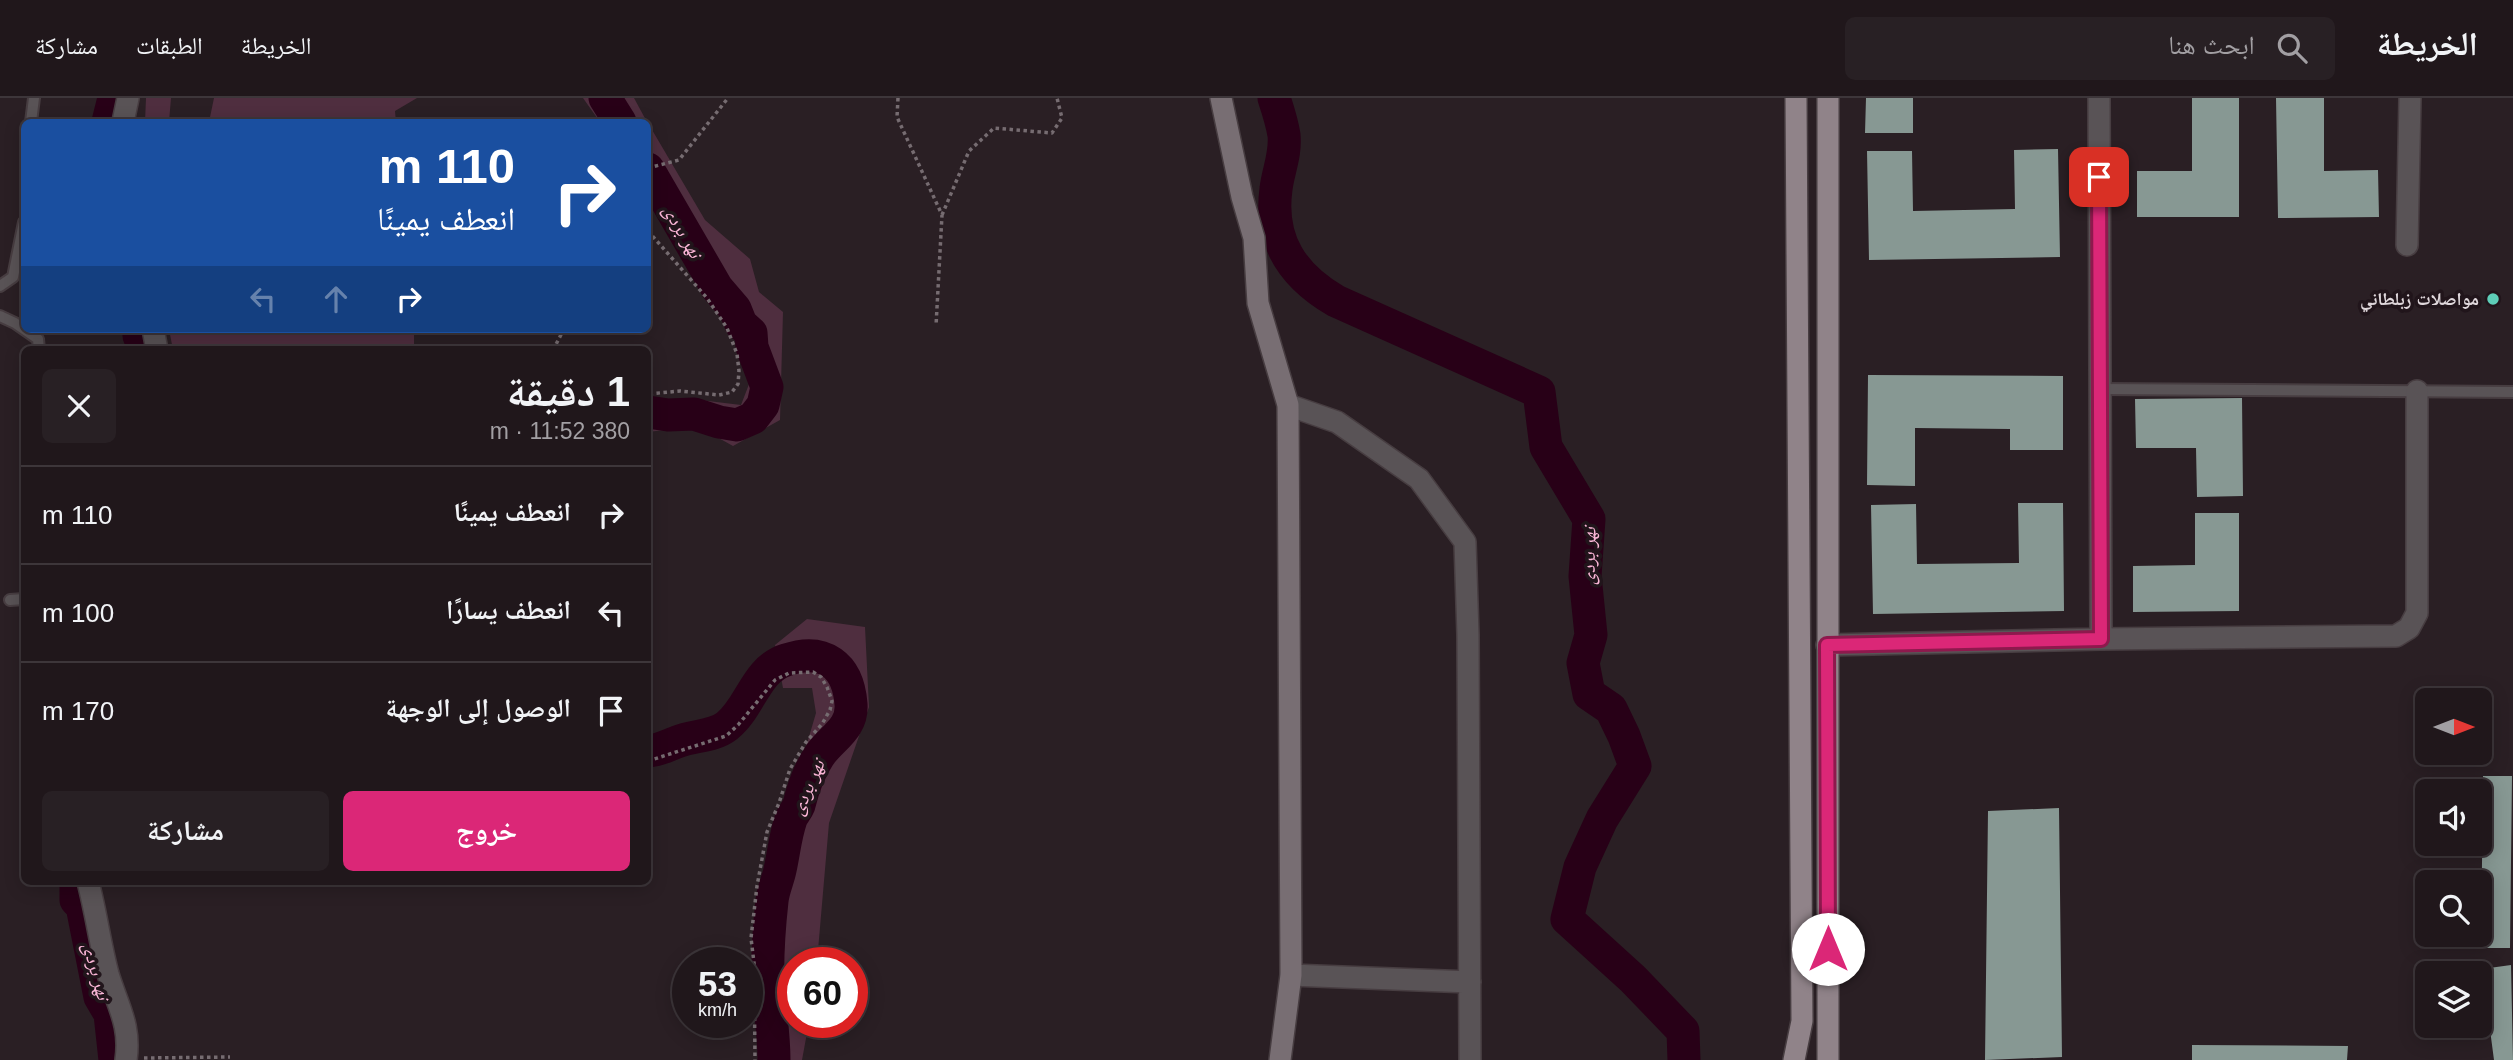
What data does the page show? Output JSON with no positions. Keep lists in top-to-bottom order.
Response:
{
  "water": ["نهر بردى"],
  "places": ["مواصلات زبلطاني"],
  "north": "right",
  "page": {
    "header": "الخريطة",
    "search": "ابحث هنا",
    "nav": ["الخريطة", "الطبقات", "مشاركة"],
    "turn": ["110 m", "انعطف يمينًا"],
    "heading": ["1 دقيقة", "380 m · 11:52"],
    "list": [
      {
        "name": "انعطف يمينًا",
        "value": "110 m"
      },
      {
        "name": "انعطف يسارًا",
        "value": "100 m"
      },
      {
        "name": "الوصول إلى الوجهة",
        "value": "170 m"
      }
    ],
    "buttons": ["خروج", "مشاركة"],
    "speed": "53 km/h",
    "limit": "60"
  }
}
